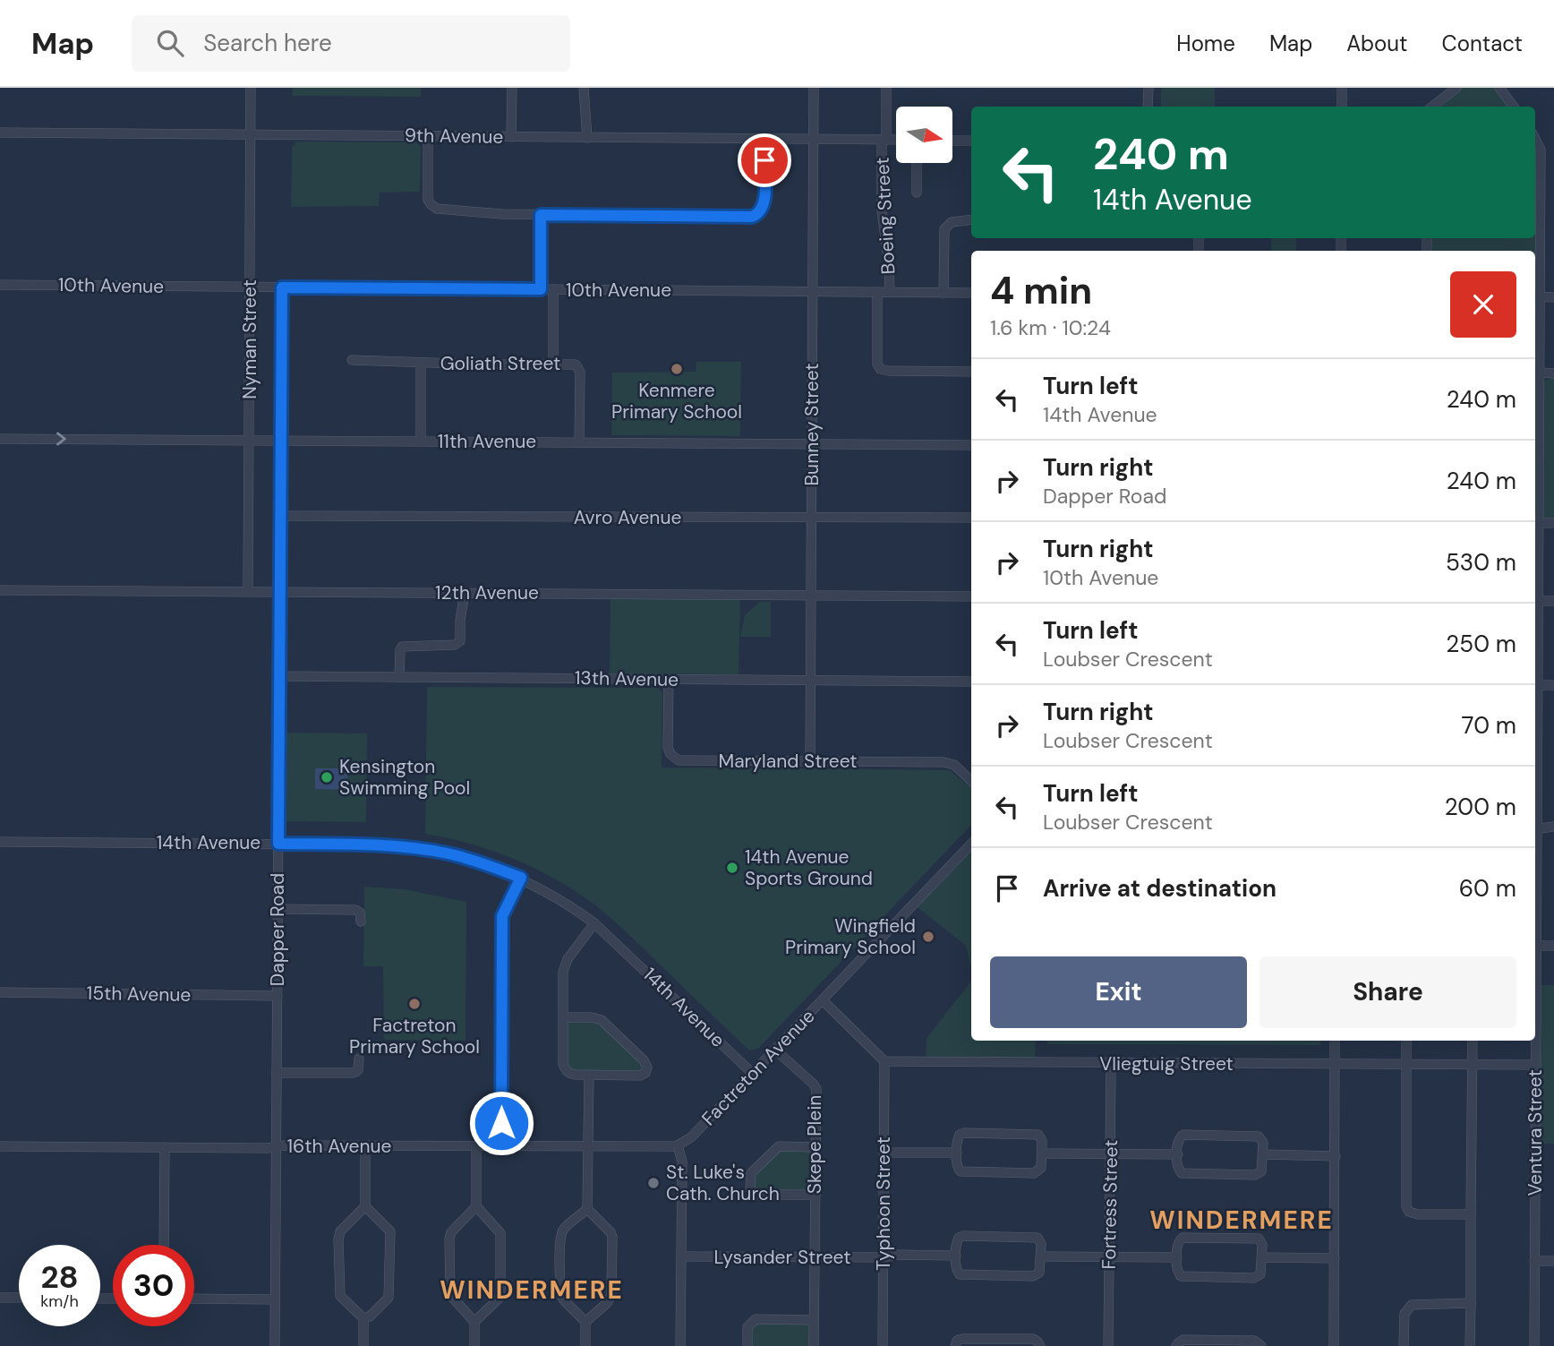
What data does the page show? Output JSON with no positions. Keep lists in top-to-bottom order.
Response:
{
  "streets": {
    "street": [
      "9th Avenue",
      "Boeing Street",
      "10th Avenue",
      "Nyman Street",
      "Goliath Street",
      "Bunney Street",
      "11th Avenue",
      "Avro Avenue",
      "12th Avenue",
      "13th Avenue",
      "Maryland Street",
      "14th Avenue",
      "Dapper Road",
      "15th Avenue",
      "Vliegtuig Street",
      "Factreton Avenue",
      "Ventura Street",
      "Skepe Plein",
      "16th Avenue",
      "Typhoon Street",
      "Fortress Street",
      "Lysander Street"
    ]
  },
  "crossings": [
    ["9th Avenue", "Boeing Street"],
    ["9th Avenue", "Nyman Street"],
    ["9th Avenue", "Bunney Street"],
    ["Boeing Street", "10th Avenue"],
    ["10th Avenue", "Nyman Street"],
    ["10th Avenue", "Bunney Street"],
    ["10th Avenue", "Dapper Road"],
    ["Nyman Street", "11th Avenue"],
    ["Nyman Street", "12th Avenue"],
    ["Goliath Street", "11th Avenue"],
    ["Bunney Street", "11th Avenue"],
    ["Bunney Street", "Avro Avenue"],
    ["Bunney Street", "12th Avenue"],
    ["Bunney Street", "13th Avenue"],
    ["Bunney Street", "Maryland Street"],
    ["11th Avenue", "Dapper Road"],
    ["Avro Avenue", "Dapper Road"],
    ["12th Avenue", "Dapper Road"],
    ["13th Avenue", "Maryland Street"],
    ["13th Avenue", "Dapper Road"],
    ["14th Avenue", "Dapper Road"],
    ["14th Avenue", "Factreton Avenue"],
    ["Dapper Road", "15th Avenue"],
    ["Dapper Road", "16th Avenue"],
    ["Vliegtuig Street", "Ventura Street"],
    ["Vliegtuig Street", "Typhoon Street"],
    ["Vliegtuig Street", "Fortress Street"],
    ["Factreton Avenue", "Skepe Plein"],
    ["Factreton Avenue", "16th Avenue"],
    ["Skepe Plein", "Lysander Street"],
    ["Typhoon Street", "Lysander Street"]
  ],
  "districts": ["WINDERMERE", "WINDERMERE"],
  "places": [
    "Kenmere Primary School",
    "Kensington Swimming Pool",
    "14th Avenue Sports Ground",
    "Wingfield Primary School",
    "Factreton Primary School",
    "St. Luke's Cath. Church"
  ],
  "north": "right",
  "page": {
    "header": "Map",
    "search": "Search here",
    "nav": [
      "Home",
      "Map",
      "About",
      "Contact"
    ],
    "turn": ["240 m", "14th Avenue"],
    "heading": ["4 min", "1.6 km · 10:24"],
    "list": [
      {
        "name": "Turn left",
        "note": "14th Avenue",
        "value": "240 m"
      },
      {
        "name": "Turn right",
        "note": "Dapper Road",
        "value": "240 m"
      },
      {
        "name": "Turn right",
        "note": "10th Avenue",
        "value": "530 m"
      },
      {
        "name": "Turn left",
        "note": "Loubser Crescent",
        "value": "250 m"
      },
      {
        "name": "Turn right",
        "note": "Loubser Crescent",
        "value": "70 m"
      },
      {
        "name": "Turn left",
        "note": "Loubser Crescent",
        "value": "200 m"
      },
      {
        "name": "Arrive at destination",
        "value": "60 m"
      }
    ],
    "buttons": ["Exit", "Share"],
    "speed": "28 km/h",
    "limit": "30"
  }
}
